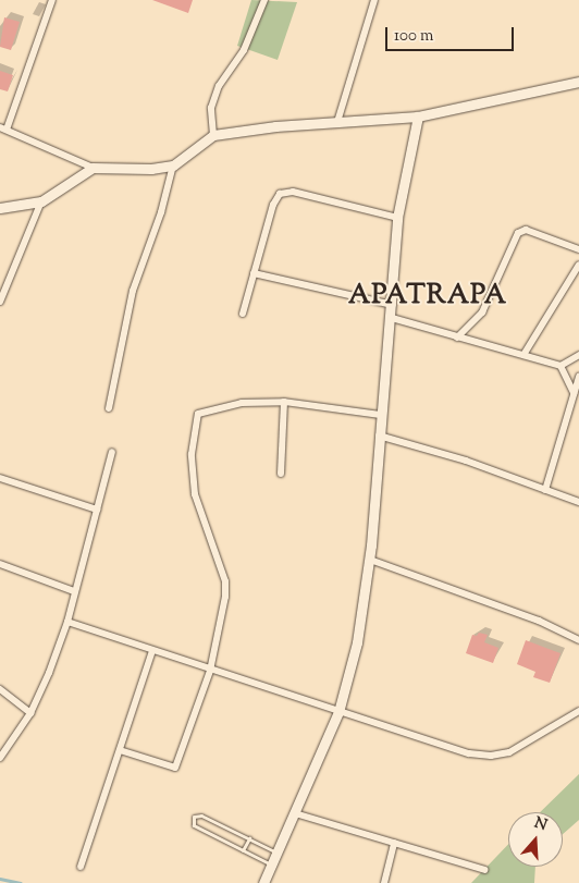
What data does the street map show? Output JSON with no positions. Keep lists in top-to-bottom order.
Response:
{
  "districts": ["APATRAPA"],
  "scale_bar": "100 m",
  "north": "top"
}
